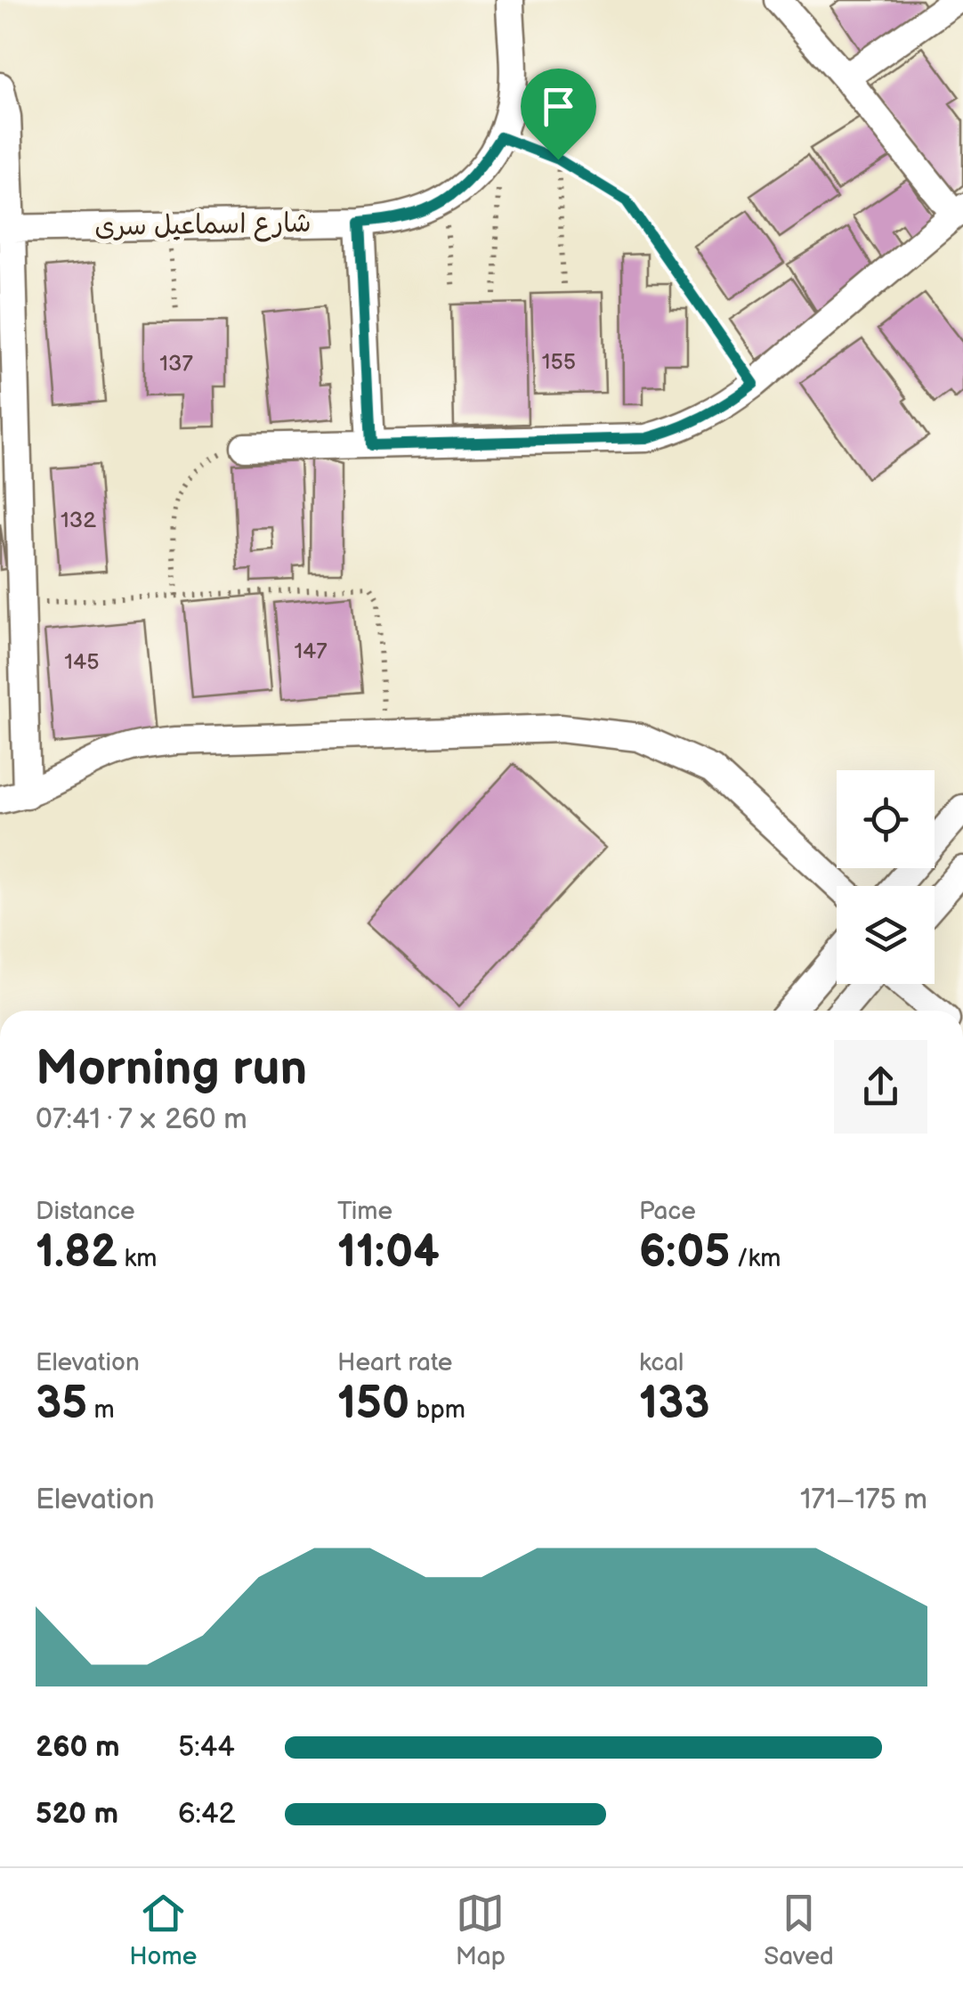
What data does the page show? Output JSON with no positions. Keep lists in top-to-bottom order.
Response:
{
  "streets": {
    "street": ["شارع اسماعيل سرى"]
  },
  "house_numbers": [
    "155",
    "137",
    "132",
    "147",
    "145"
  ],
  "page": {
    "heading": ["Morning run", "07:41 · 7 × 260 m"],
    "stats": [
      ["Distance", "1.82 km"],
      ["Time", "11:04"],
      ["Pace", "6:05 /km"],
      ["Elevation", "35 m"],
      ["Heart rate", "150 bpm"],
      ["kcal", "133"]
    ],
    "chart": ["Elevation", "171–175 m"],
    "list": [
      {
        "name": "260 m",
        "note": "5:44"
      },
      {
        "name": "520 m",
        "note": "6:42"
      }
    ],
    "tabs": ["Home", "Map", "Saved"]
  }
}
